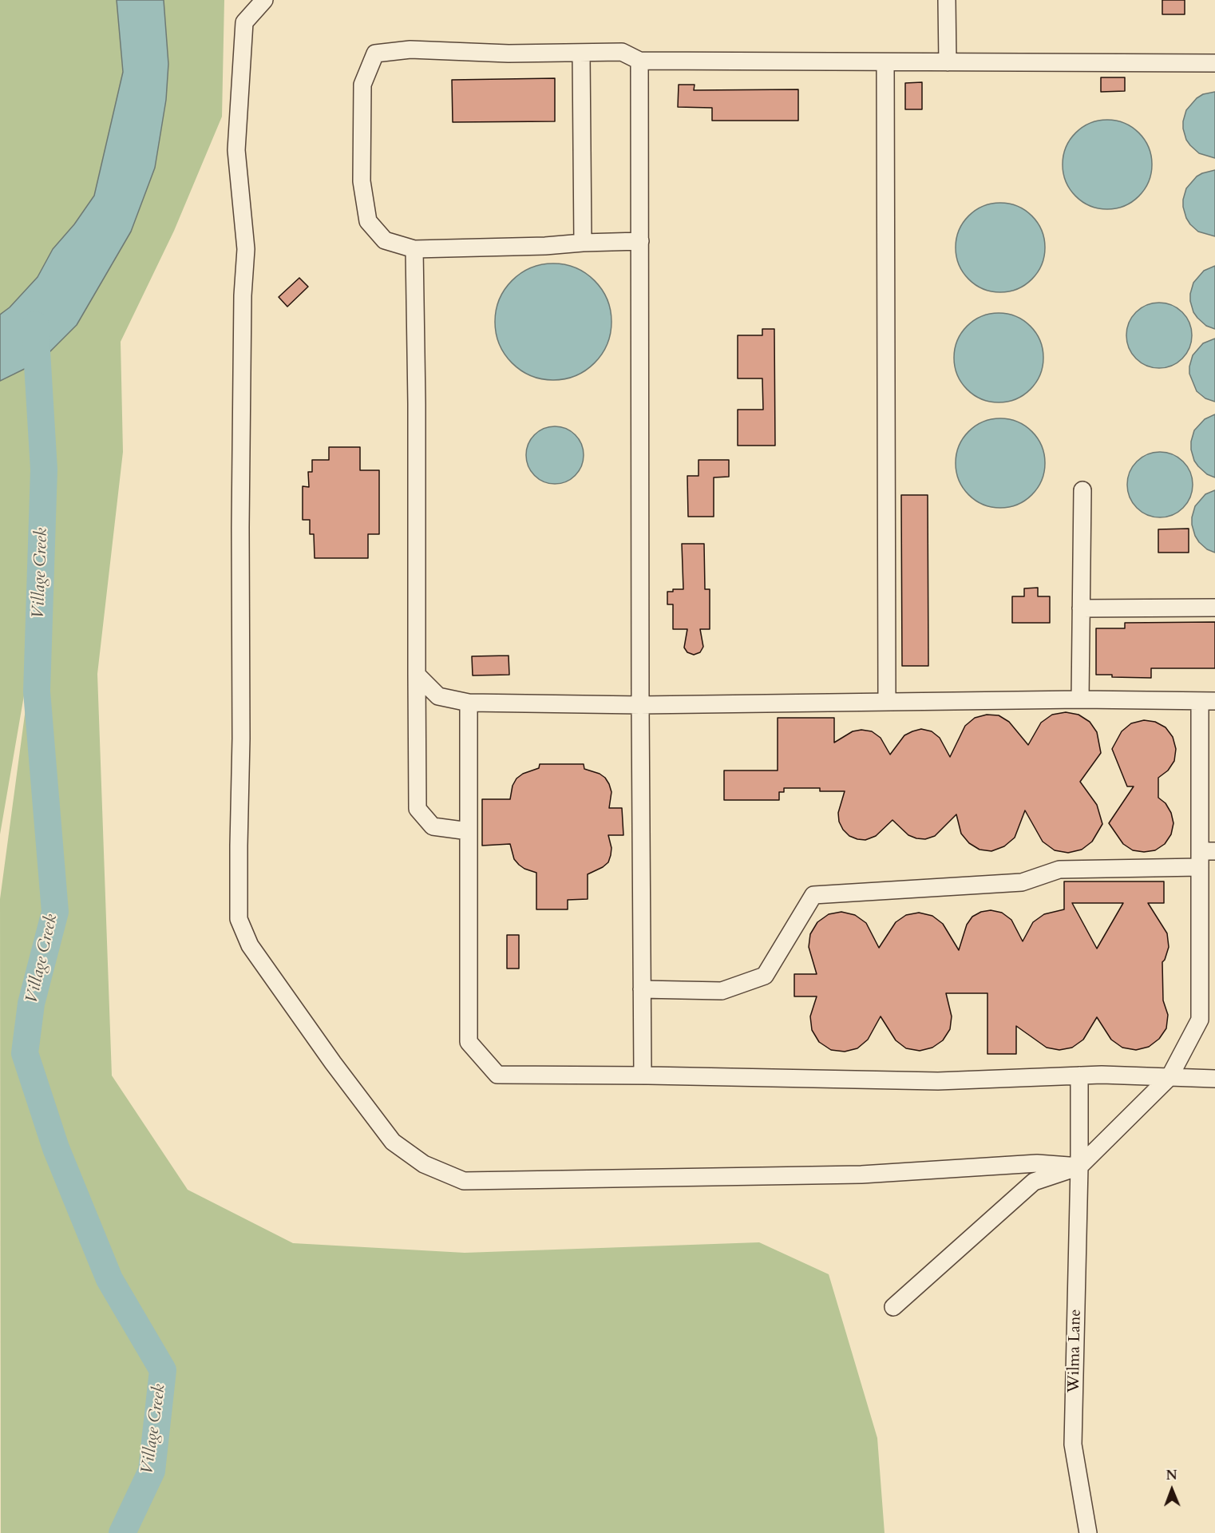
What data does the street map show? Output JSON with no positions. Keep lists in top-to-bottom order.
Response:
{
  "streets": {
    "lane": ["Wilma Lane"]
  },
  "water": ["Village Creek"],
  "north": "top"
}
